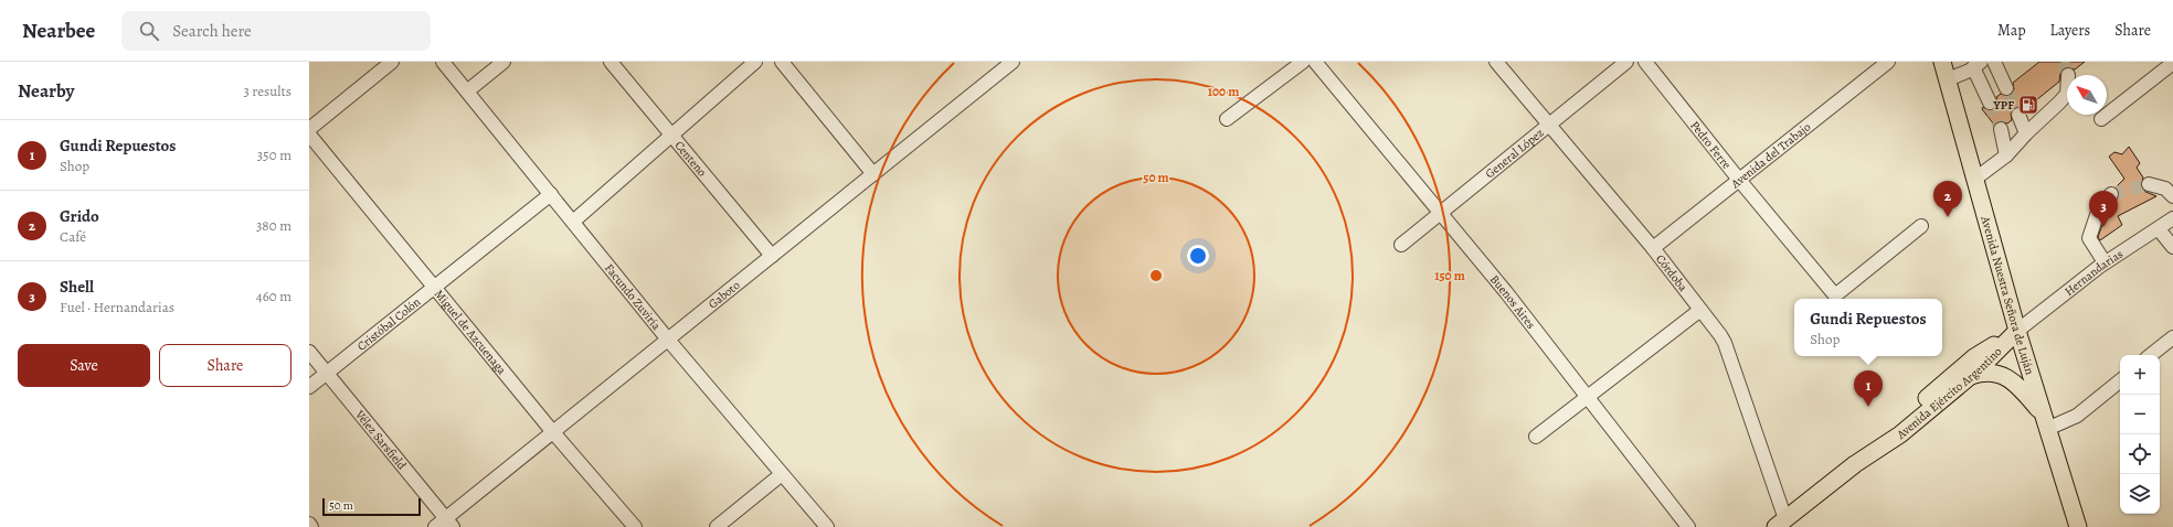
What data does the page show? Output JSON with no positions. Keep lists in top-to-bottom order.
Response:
{
  "streets": {
    "main road": ["Avenida Nuestra Señora de Luján", "Avenida Ejército Argentino"],
    "street": [
      "Pedro Ferre",
      "General López",
      "Avenida del Trabajo",
      "Centeno",
      "Córdoba",
      "Hernandarias",
      "Gaboto",
      "Facundo Zuviría",
      "Buenos Aires",
      "Cristóbal Colón",
      "Miguel de Azcuenaga",
      "Vélez Sarsfield"
    ]
  },
  "crossings": [
    ["Pedro Ferre", "Avenida del Trabajo"],
    ["General López", "Córdoba"],
    ["General López", "Buenos Aires"],
    ["Avenida del Trabajo", "Córdoba"],
    ["Centeno", "Gaboto"],
    ["Córdoba", "Avenida Ejército Argentino"],
    ["Hernandarias", "Avenida Nuestra Señora de Luján"],
    ["Hernandarias", "Avenida Ejército Argentino"],
    ["Gaboto", "Facundo Zuviría"],
    ["Gaboto", "Miguel de Azcuenaga"],
    ["Gaboto", "Vélez Sarsfield"],
    ["Avenida Nuestra Señora de Luján", "Avenida Ejército Argentino"],
    ["Facundo Zuviría", "Cristóbal Colón"],
    ["Cristóbal Colón", "Miguel de Azcuenaga"],
    ["Cristóbal Colón", "Vélez Sarsfield"]
  ],
  "places": {
    "fuel station": ["YPF"]
  },
  "scale_bar": "50 m",
  "north": "top left",
  "page": {
    "header": "Nearbee",
    "search": "Search here",
    "nav": ["Map", "Layers", "Share"],
    "heading": ["Nearby", "3 results"],
    "list": [
      {
        "mark": "1",
        "name": "Gundi Repuestos",
        "note": "Shop",
        "value": "350 m"
      },
      {
        "mark": "2",
        "name": "Grido",
        "note": "Café",
        "value": "380 m"
      },
      {
        "mark": "3",
        "name": "Shell",
        "note": "Fuel · Hernandarias",
        "value": "460 m"
      }
    ],
    "pins": ["2", "3", "1"],
    "popup": ["Gundi Repuestos", "Shop"],
    "buttons": ["Save", "Share"],
    "map_buttons": ["+", "−"],
    "scale": "50 m"
  },
  "rings": ["100 m", "50 m", "150 m"]
}
